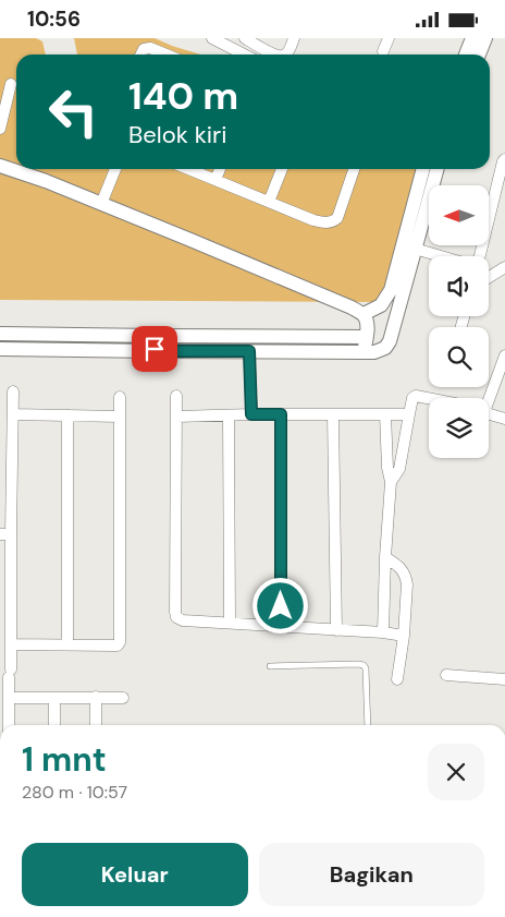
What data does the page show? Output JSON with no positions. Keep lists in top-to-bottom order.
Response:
{
  "north": "left",
  "page": {
    "status": "10:56",
    "turn": ["140 m", "Belok kiri"],
    "heading": ["1 mnt", "280 m · 10:57"],
    "buttons": ["Keluar", "Bagikan"]
  }
}
